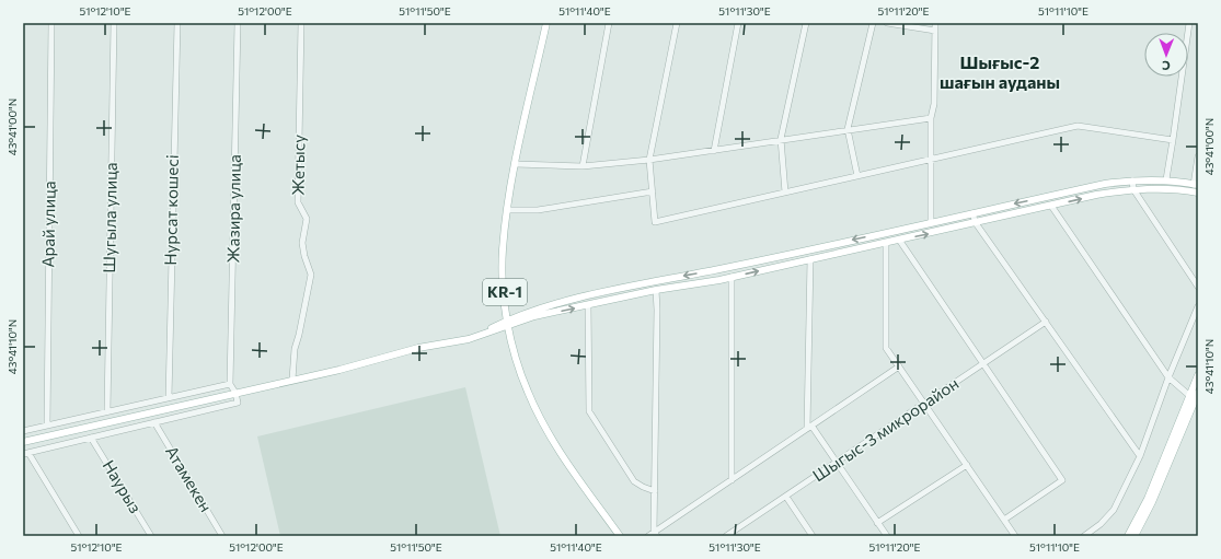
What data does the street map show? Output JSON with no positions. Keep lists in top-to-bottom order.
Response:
{
  "streets": {
    "main road": ["KR-1"],
    "street": [
      "Жетысу",
      "Жазира улица",
      "Нурсат кошесi",
      "Шугыла улица",
      "Арай улица",
      "Шыгыс-3 микрорайон",
      "Атамекен",
      "Наурыз"
    ]
  },
  "districts": ["Шығыс-2 шағын ауданы"],
  "north": "bottom",
  "coordinates": [
    "51°12'10\"E",
    "51°12'00\"E",
    "51°11'50\"E",
    "51°11'40\"E",
    "51°11'30\"E",
    "51°11'20\"E",
    "51°11'10\"E",
    "43°41'00\"N",
    "43°41'10\"N"
  ]
}
